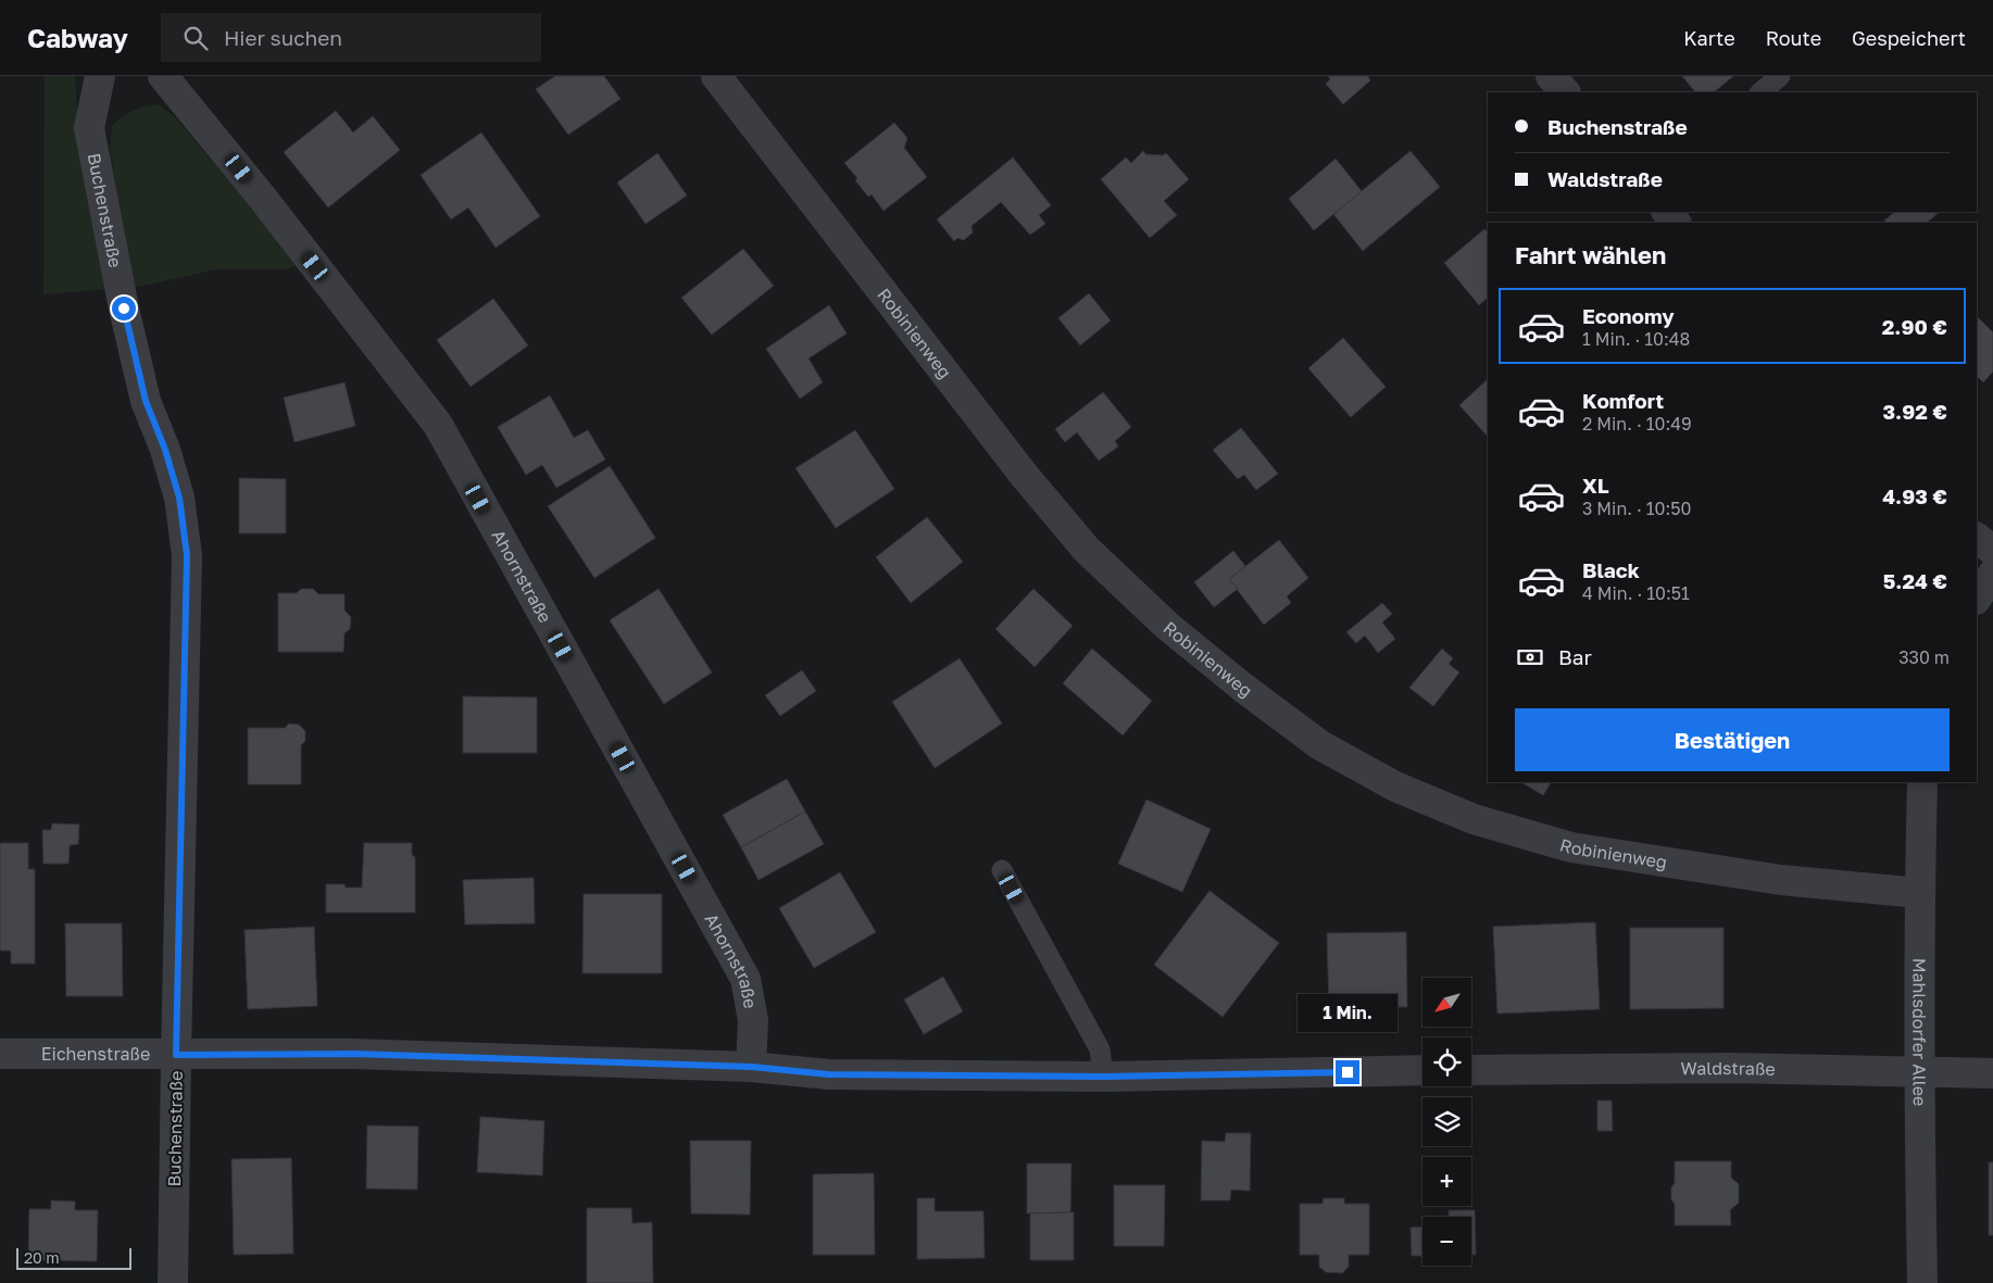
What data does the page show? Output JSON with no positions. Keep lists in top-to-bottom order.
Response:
{
  "streets": {
    "street": [
      "Buchenstraße",
      "Robinienweg",
      "Ahornstraße",
      "Mahlsdorfer Allee",
      "Eichenstraße",
      "Waldstraße"
    ]
  },
  "crossings": [
    ["Buchenstraße", "Eichenstraße"],
    ["Robinienweg", "Mahlsdorfer Allee"],
    ["Ahornstraße", "Eichenstraße"],
    ["Mahlsdorfer Allee", "Waldstraße"]
  ],
  "scale_bar": "20 m",
  "north": "bottom left",
  "page": {
    "header": "Cabway",
    "search": "Hier suchen",
    "nav": ["Karte", "Route", "Gespeichert"],
    "banner": ["Buchenstraße", "Waldstraße"],
    "heading": "Fahrt wählen",
    "list": [
      {
        "name": "Economy",
        "note": "1 Min. · 10:48",
        "value": "2.90 €"
      },
      {
        "name": "Komfort",
        "note": "2 Min. · 10:49",
        "value": "3.92 €"
      },
      {
        "name": "XL",
        "note": "3 Min. · 10:50",
        "value": "4.93 €"
      },
      {
        "name": "Black",
        "note": "4 Min. · 10:51",
        "value": "5.24 €"
      }
    ],
    "pay": ["Bar", "330 m"],
    "buttons": "Bestätigen",
    "map_buttons": ["+", "−"],
    "bubble": "1 Min.",
    "scale": "20 m"
  }
}
